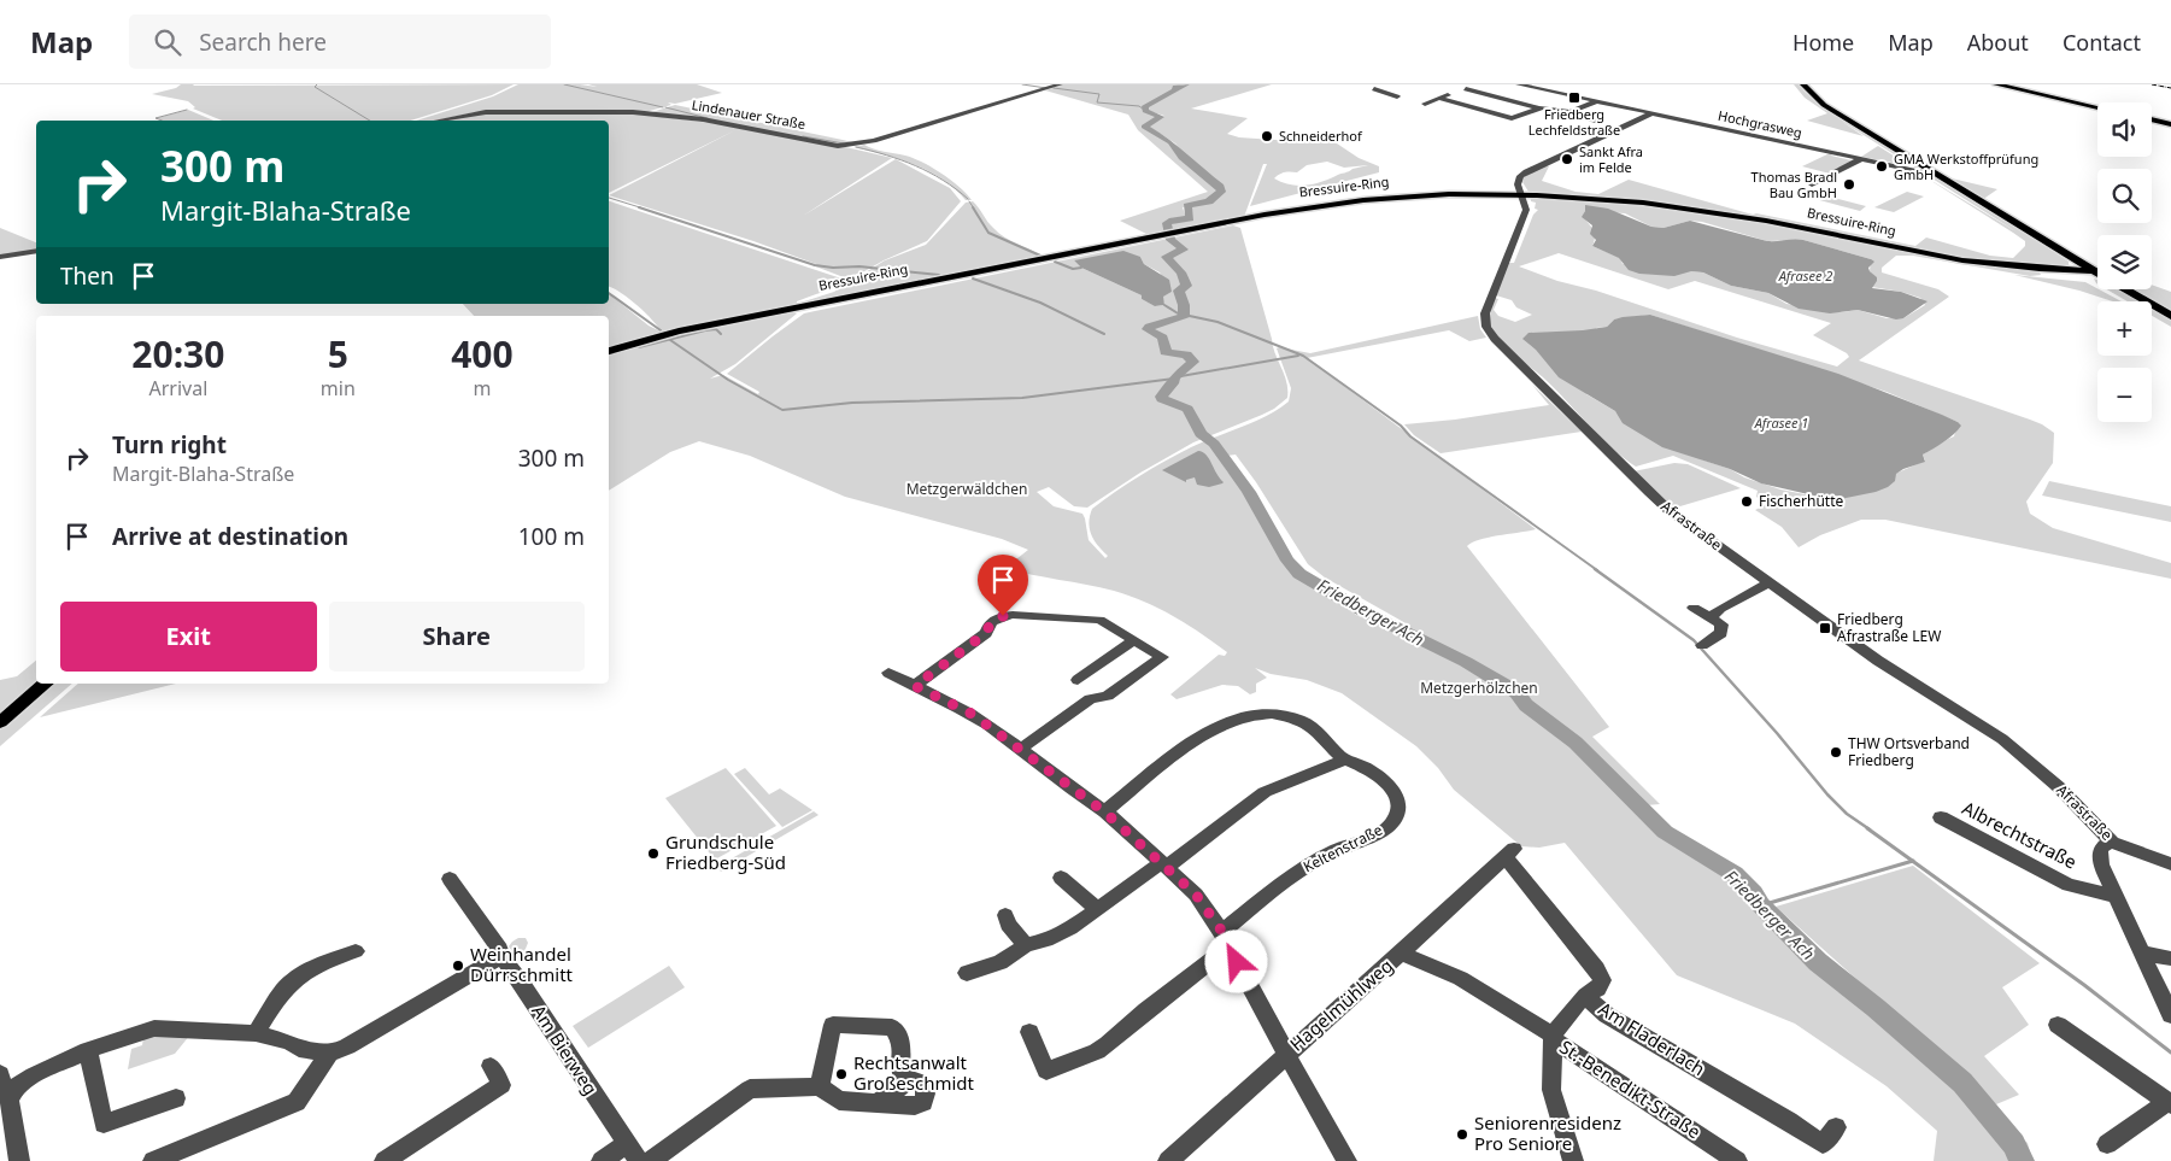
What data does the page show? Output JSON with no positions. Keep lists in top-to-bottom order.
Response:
{
  "streets": {
    "main road": ["Bressuire-Ring"],
    "street": [
      "Lindenauer Straße",
      "Hochgrasweg",
      "Afrastraße",
      "Albrechtstraße",
      "Keltenstraße",
      "Hagelmühlweg",
      "Am Fladerlach",
      "Am Bierweg",
      "St.-Benedikt-Straße"
    ]
  },
  "crossings": [
    ["Hochgrasweg", "Afrastraße"],
    ["Bressuire-Ring", "Afrastraße"],
    ["Hagelmühlweg", "Am Fladerlach"],
    ["Hagelmühlweg", "St.-Benedikt-Straße"]
  ],
  "water": ["Afrasee 2", "Afrasee 1", "Friedberger Ach"],
  "parks": ["Metzgerwäldchen", "Metzgerhölzchen"],
  "places": {
    "transit": ["Friedberg Lechfeldstraße", "Friedberg Afrastraße LEW"],
    "other": [
      "Schneiderhof",
      "Sankt Afra im Felde",
      "GMA Werkstoffprüfung GmbH",
      "Thomas Bradl Bau GmbH",
      "Fischerhütte",
      "THW Ortsverband Friedberg",
      "Grundschule Friedberg-Süd",
      "Weinhandel Dürrschmitt",
      "Rechtsanwalt Großeschmidt",
      "Seniorenresidenz Pro Seniore"
    ]
  },
  "page": {
    "header": "Map",
    "search": "Search here",
    "nav": [
      "Home",
      "Map",
      "About",
      "Contact"
    ],
    "map_buttons": ["+", "−"],
    "turn": ["300 m", "Margit-Blaha-Straße"],
    "then": "Then",
    "eta": [
      "20:30",
      "Arrival",
      "5",
      "min",
      "400",
      "m"
    ],
    "list": [
      {
        "name": "Turn right",
        "note": "Margit-Blaha-Straße",
        "value": "300 m"
      },
      {
        "name": "Arrive at destination",
        "value": "100 m"
      }
    ],
    "buttons": ["Exit", "Share"]
  }
}
